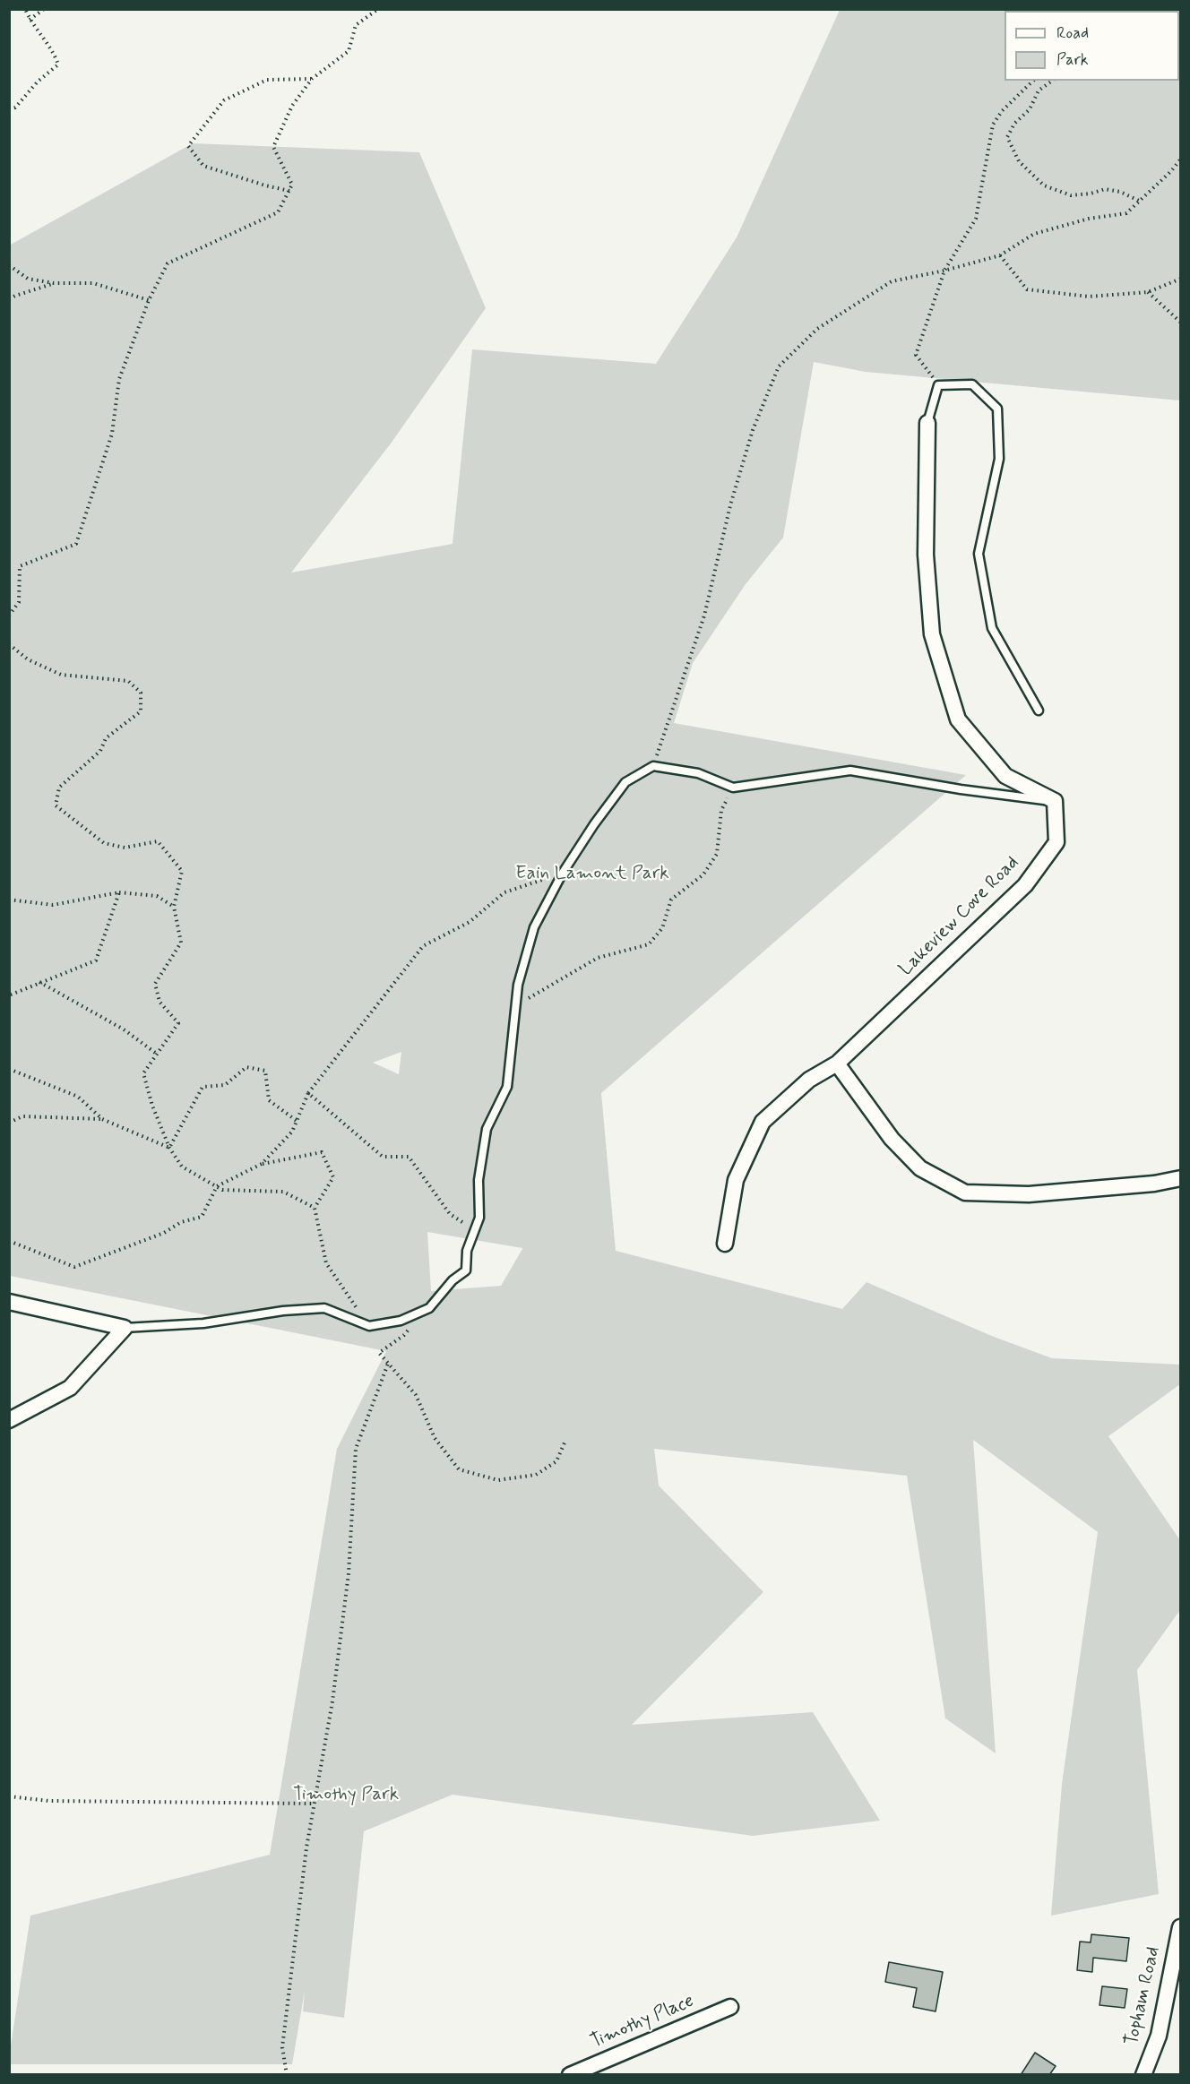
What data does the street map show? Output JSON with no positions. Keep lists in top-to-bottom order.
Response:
{
  "streets": {
    "street": ["Lakeview Cove Road", "Topham Road", "Timothy Place"]
  },
  "parks": ["Eain Lamont Park", "Timothy Park"],
  "legend": ["Road", "Park"]
}
